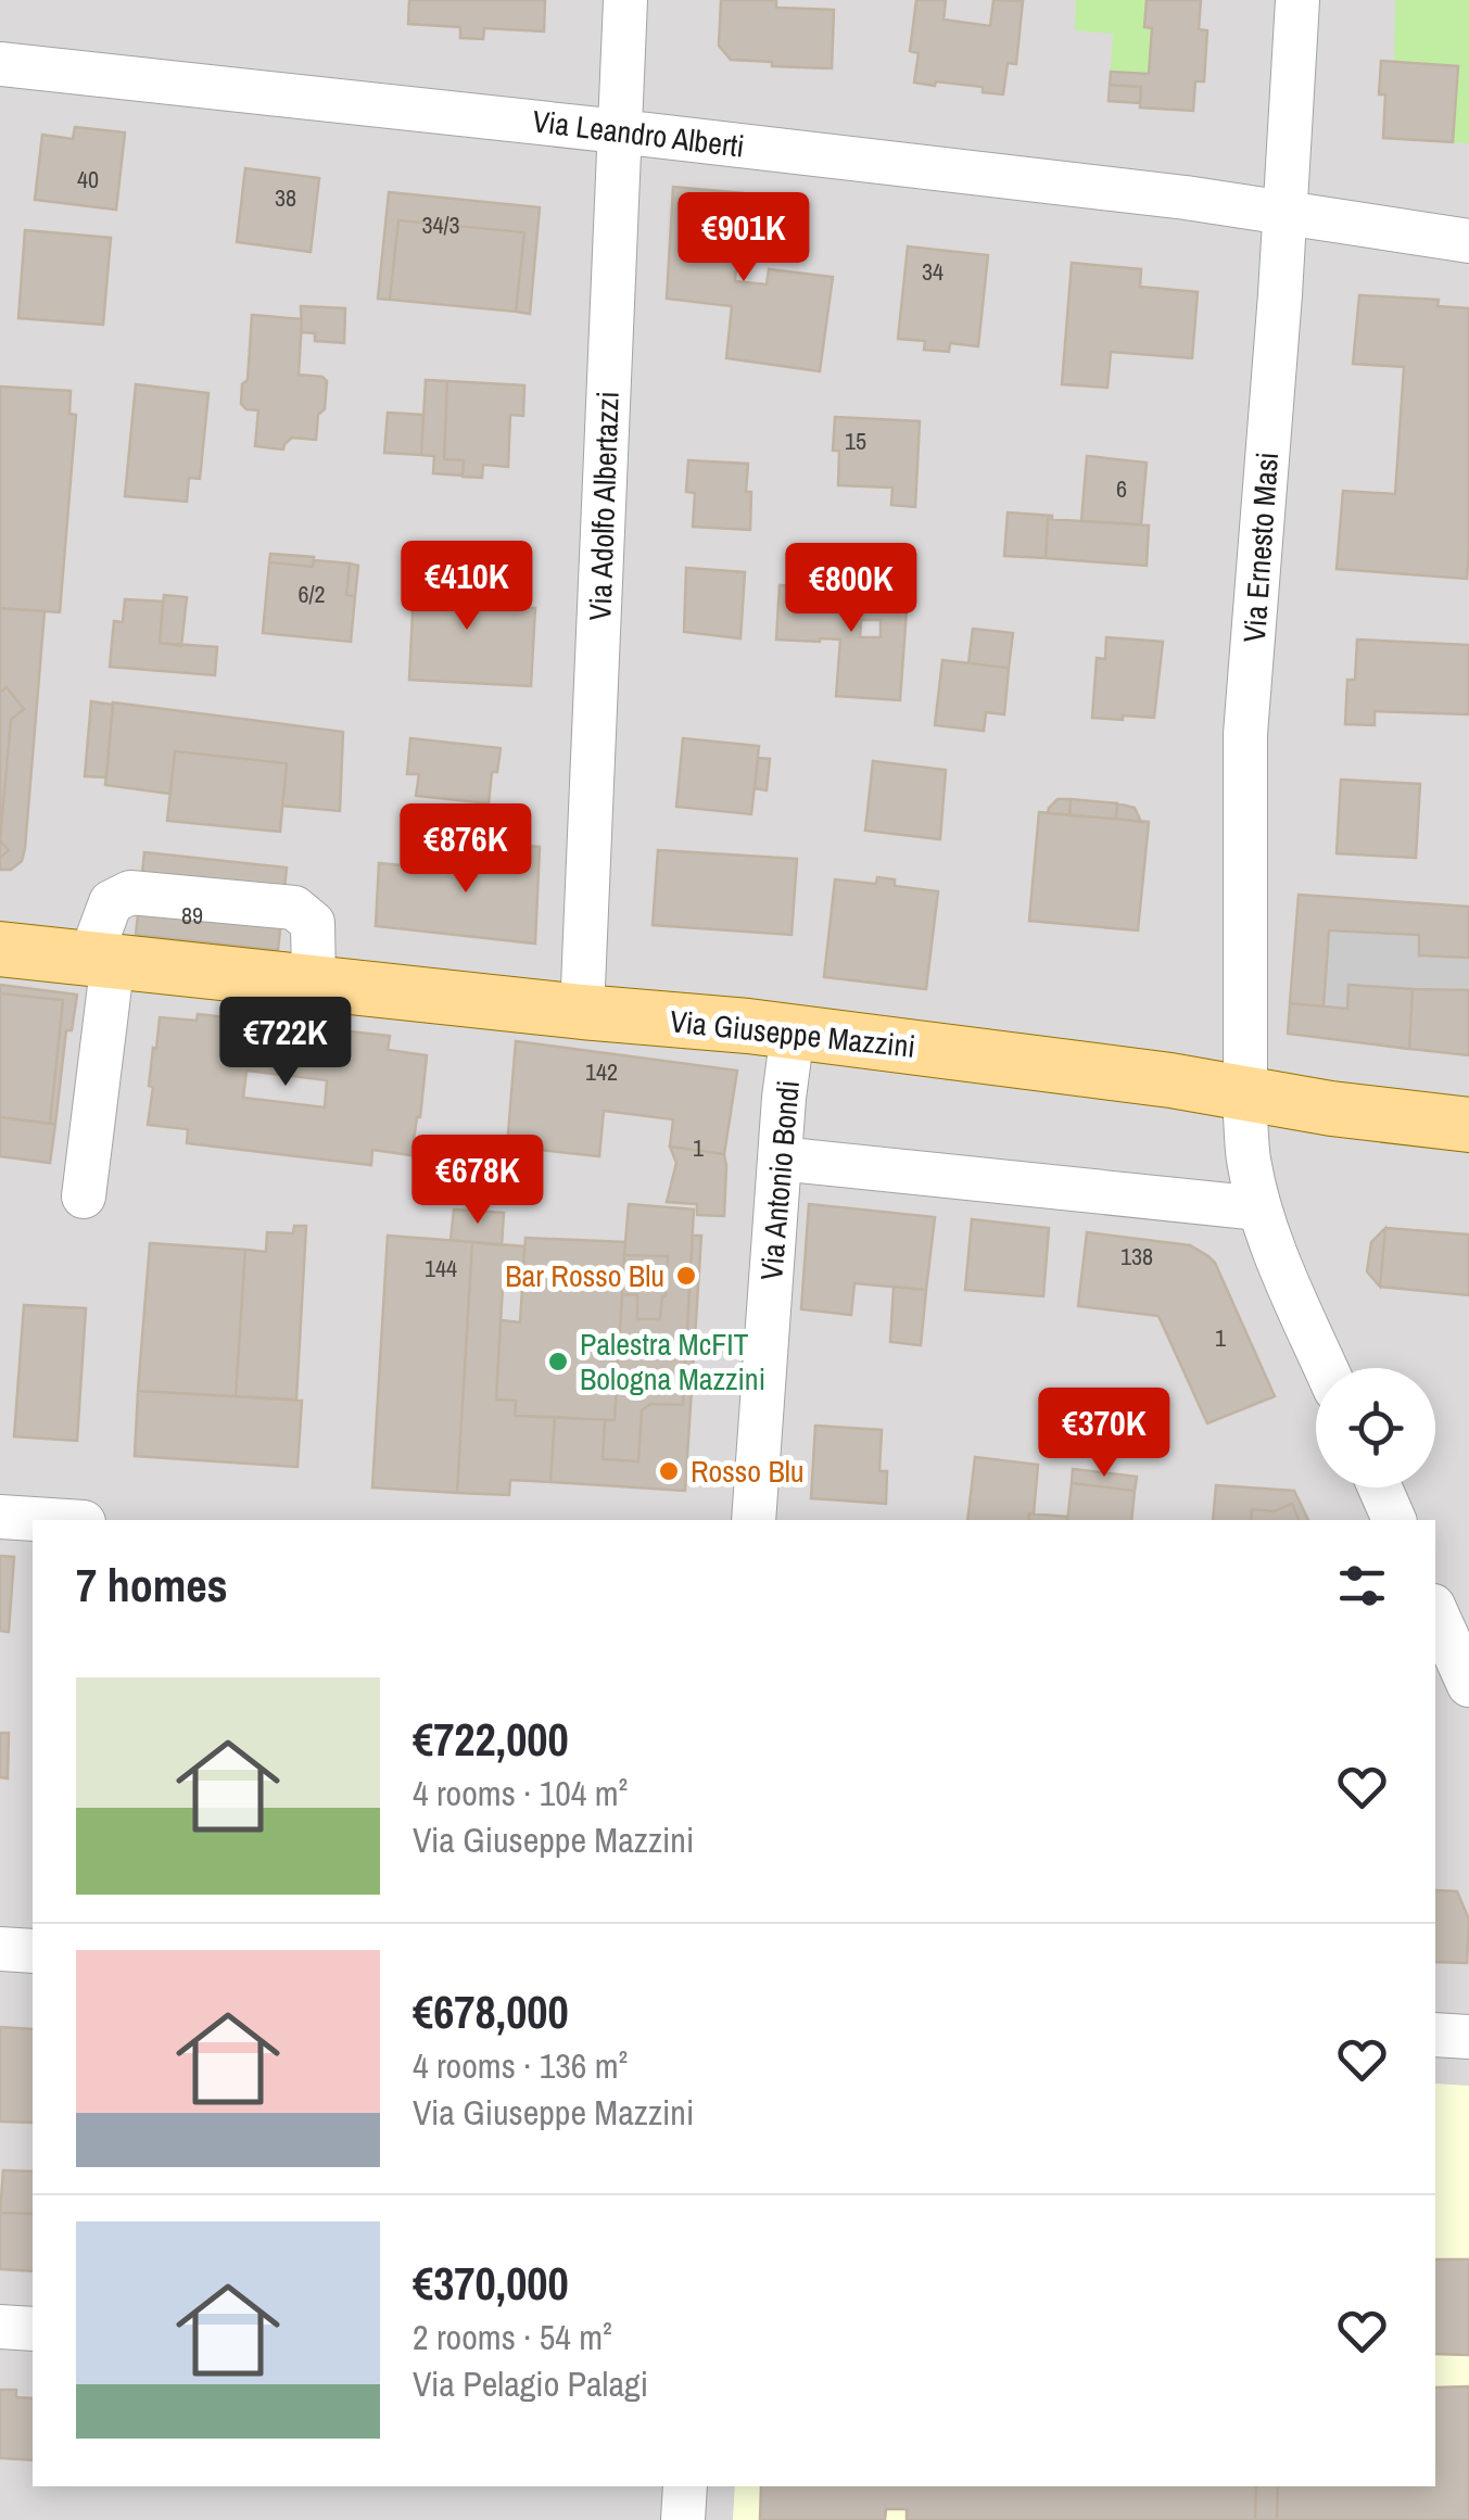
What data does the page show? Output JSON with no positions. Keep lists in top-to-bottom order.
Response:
{
  "streets": {
    "main road": ["Via Giuseppe Mazzini"],
    "street": [
      "Via Leandro Alberti",
      "Via Adolfo Albertazzi",
      "Via Ernesto Masi",
      "Via Antonio Bondi"
    ]
  },
  "crossings": [
    ["Via Leandro Alberti", "Via Adolfo Albertazzi"],
    ["Via Leandro Alberti", "Via Ernesto Masi"],
    ["Via Adolfo Albertazzi", "Via Giuseppe Mazzini"],
    ["Via Ernesto Masi", "Via Giuseppe Mazzini"],
    ["Via Giuseppe Mazzini", "Via Antonio Bondi"]
  ],
  "places": ["Bar Rosso Blu", "Palestra McFIT Bologna Mazzini", "Rosso Blu"],
  "house_numbers": [
    "40",
    "38",
    "34/3",
    "34",
    "15",
    "6",
    "6/2",
    "89",
    "142",
    "1",
    "138",
    "144",
    "1"
  ],
  "page": {
    "price": [
      "€901K",
      "€410K",
      "€800K",
      "€876K",
      "€722K",
      "€678K",
      "€370K"
    ],
    "heading": "7 homes",
    "list": [
      {
        "name": "€722,000",
        "note": "4 rooms · 104 m² · Via Giuseppe Mazzini"
      },
      {
        "name": "€678,000",
        "note": "4 rooms · 136 m² · Via Giuseppe Mazzini"
      },
      {
        "name": "€370,000",
        "note": "2 rooms · 54 m² · Via Pelagio Palagi"
      }
    ]
  }
}
